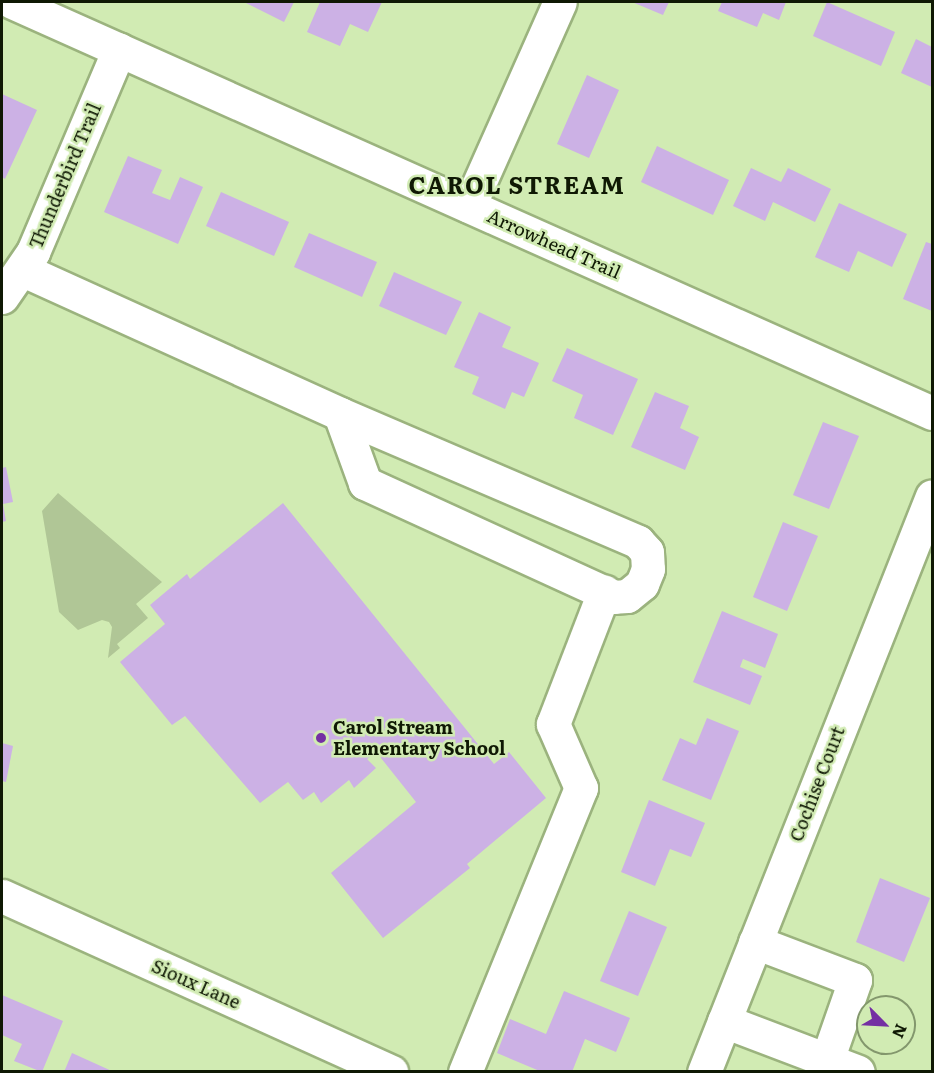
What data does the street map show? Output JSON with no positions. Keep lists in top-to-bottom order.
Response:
{
  "streets": {
    "street": [
      "Thunderbird Trail",
      "Arrowhead Trail",
      "Cochise Court",
      "Sioux Lane"
    ]
  },
  "crossings": [
    ["Thunderbird Trail", "Arrowhead Trail"]
  ],
  "districts": ["CAROL STREAM"],
  "places": ["Carol Stream Elementary School"],
  "north": "bottom right"
}
